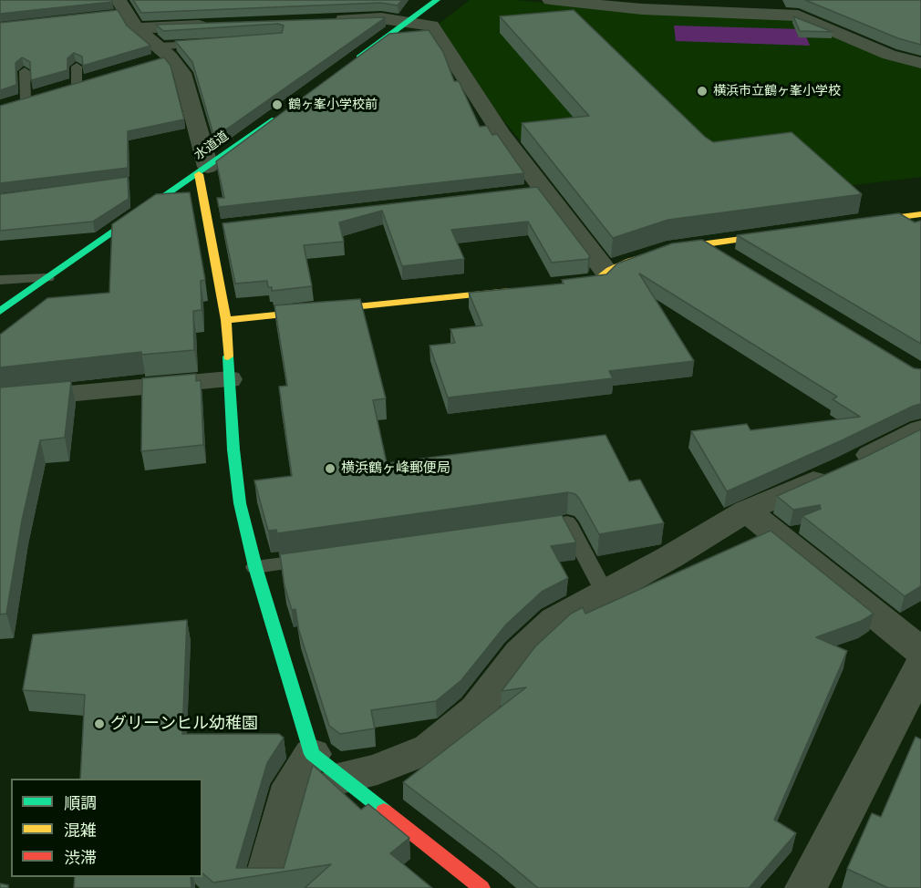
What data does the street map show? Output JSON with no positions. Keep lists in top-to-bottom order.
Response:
{
  "streets": {
    "street": ["水道道"]
  },
  "places": [
    "横浜市立鶴ヶ峯小学校",
    "鶴ヶ峯小学校前",
    "横浜鶴ヶ峰郵便局",
    "グリーンヒル幼稚園"
  ],
  "legend": ["順調", "混雑", "渋滞"]
}
